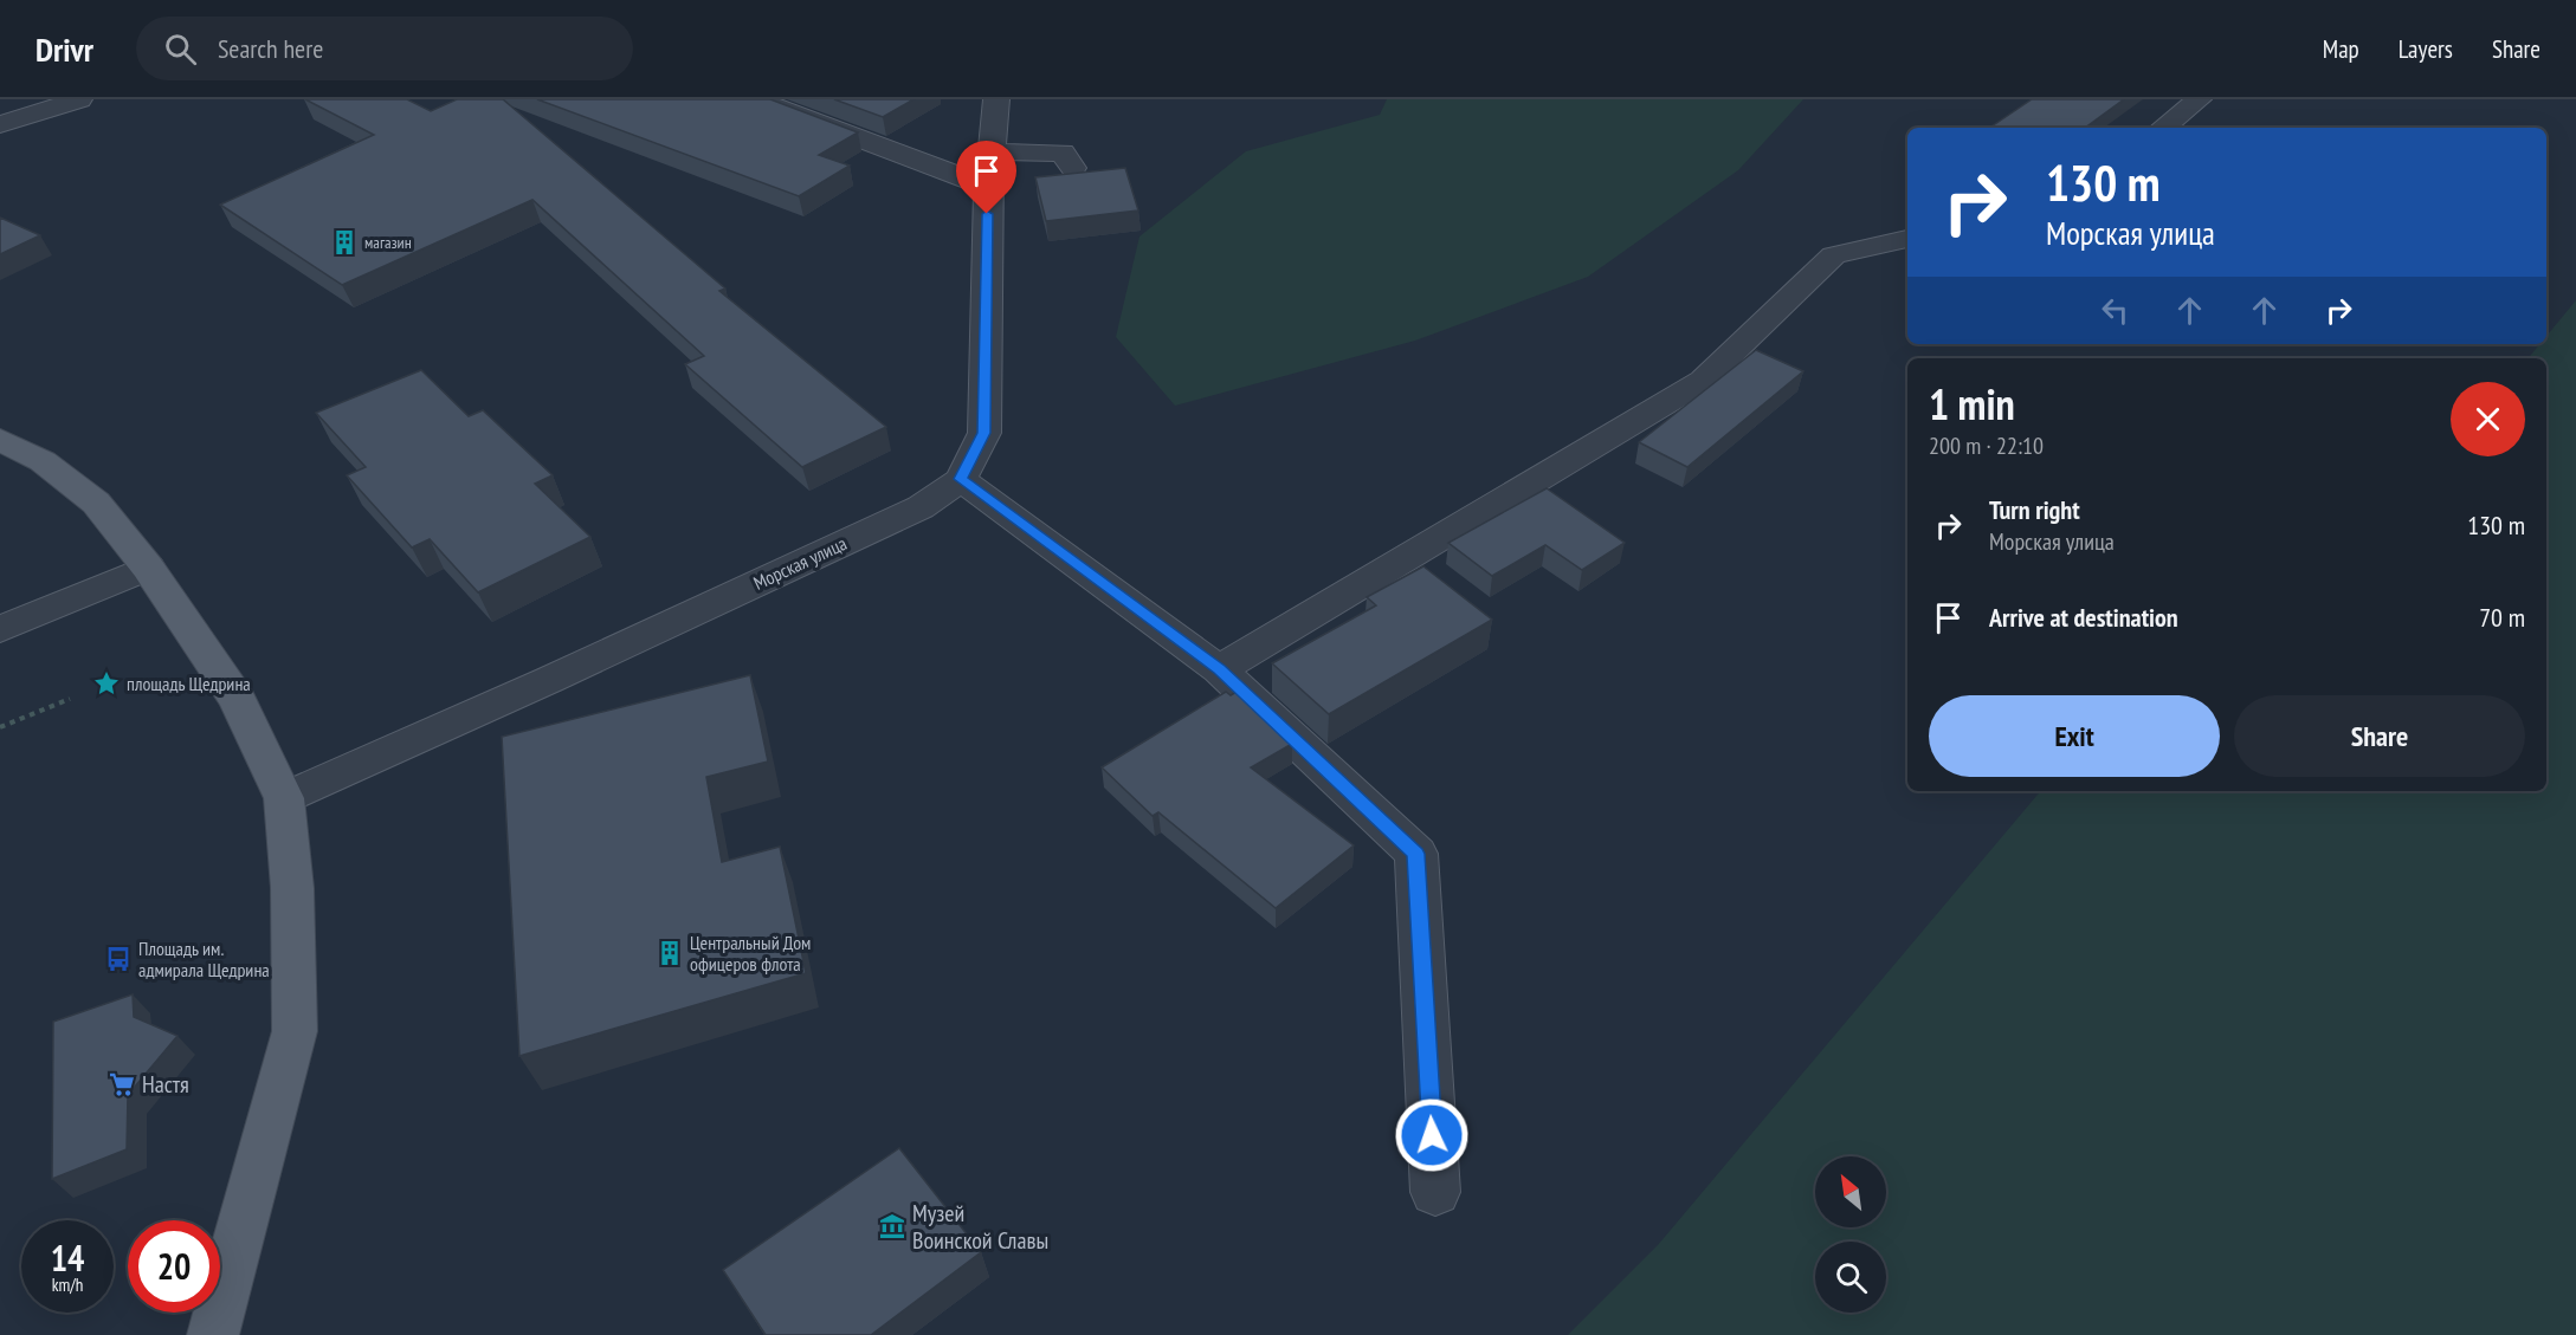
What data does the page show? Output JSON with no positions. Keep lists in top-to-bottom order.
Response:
{
  "streets": {
    "street": ["Морская улица"]
  },
  "places": {
    "building": ["магазин", "Центральный Дом офицеров флота"],
    "place": ["площадь Щедрина"],
    "bus stop": ["Площадь им. адмирала Щедрина"],
    "supermarket": ["Настя"],
    "museum": ["Музей Воинской Славы"]
  },
  "north": "top left",
  "page": {
    "header": "Drivr",
    "search": "Search here",
    "nav": ["Map", "Layers", "Share"],
    "turn": ["130 m", "Морская улица"],
    "heading": ["1 min", "200 m · 22:10"],
    "list": [
      {
        "name": "Turn right",
        "note": "Морская улица",
        "value": "130 m"
      },
      {
        "name": "Arrive at destination",
        "value": "70 m"
      }
    ],
    "buttons": ["Exit", "Share"],
    "speed": "14 km/h",
    "limit": "20"
  }
}
